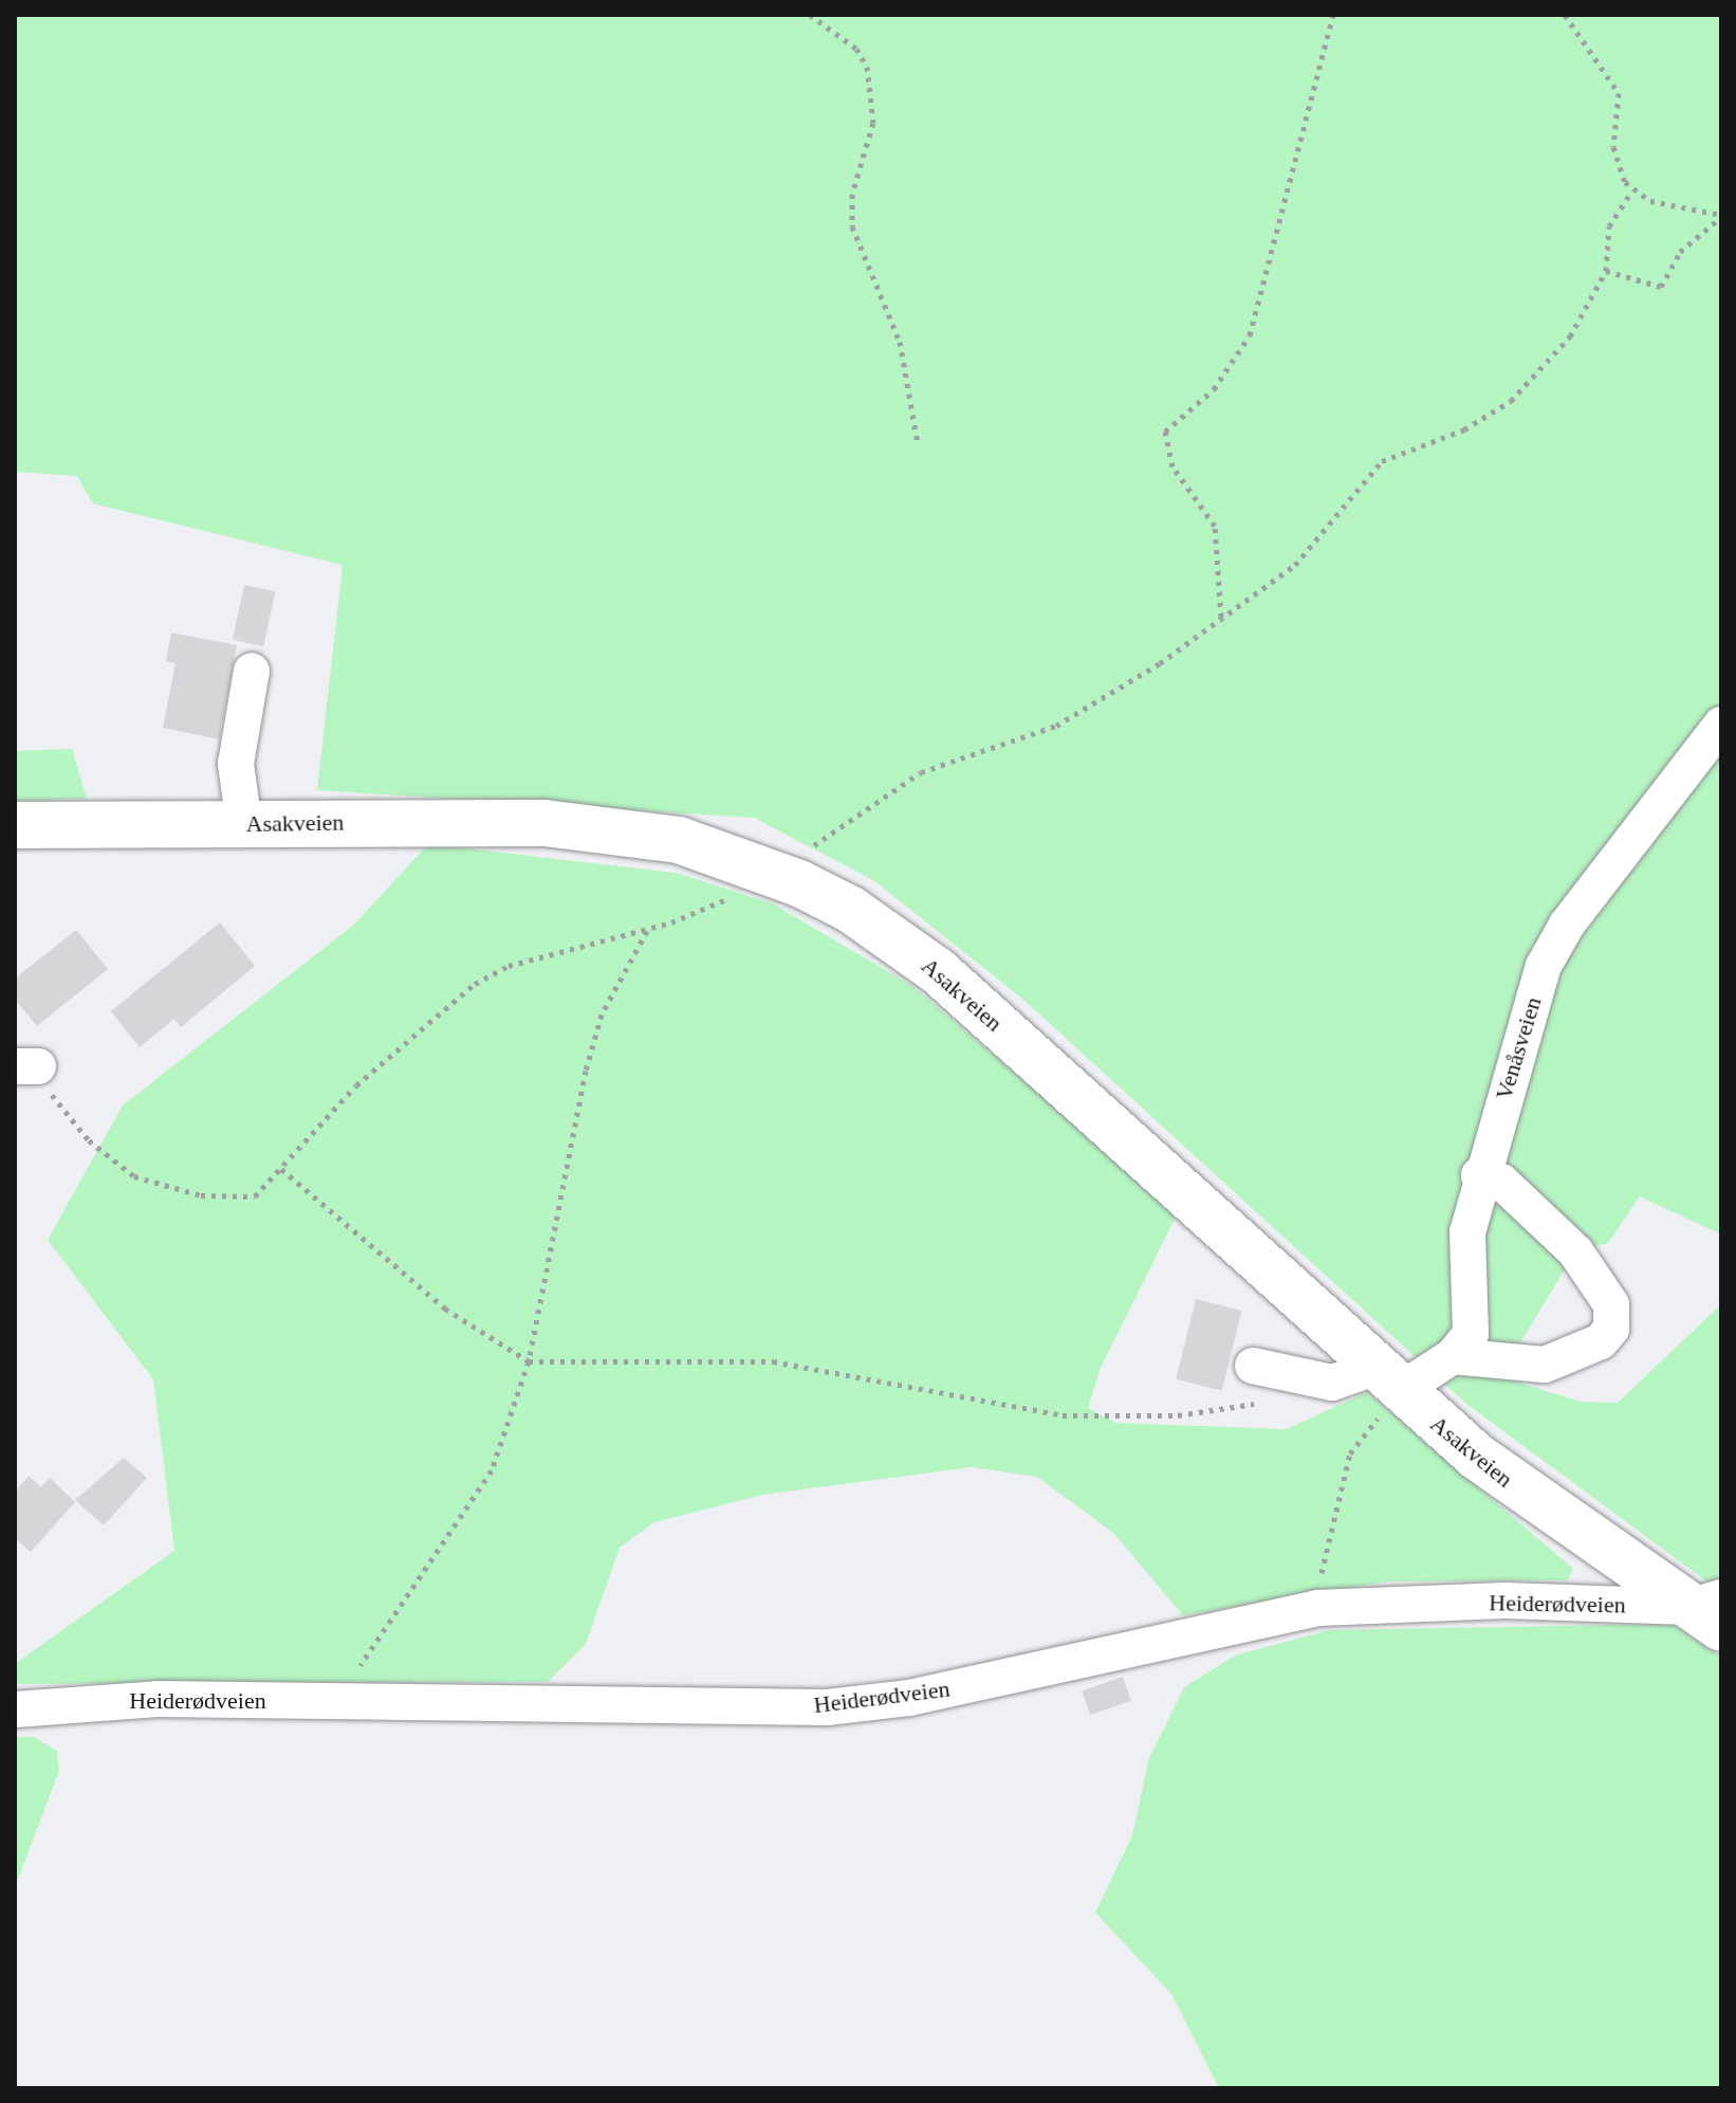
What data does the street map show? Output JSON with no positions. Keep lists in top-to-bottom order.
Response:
{
  "streets": {
    "main road": ["Asakveien"],
    "street": ["Venåsveien", "Heiderødveien"]
  },
  "crossings": [
    ["Asakveien", "Heiderødveien"]
  ]
}
